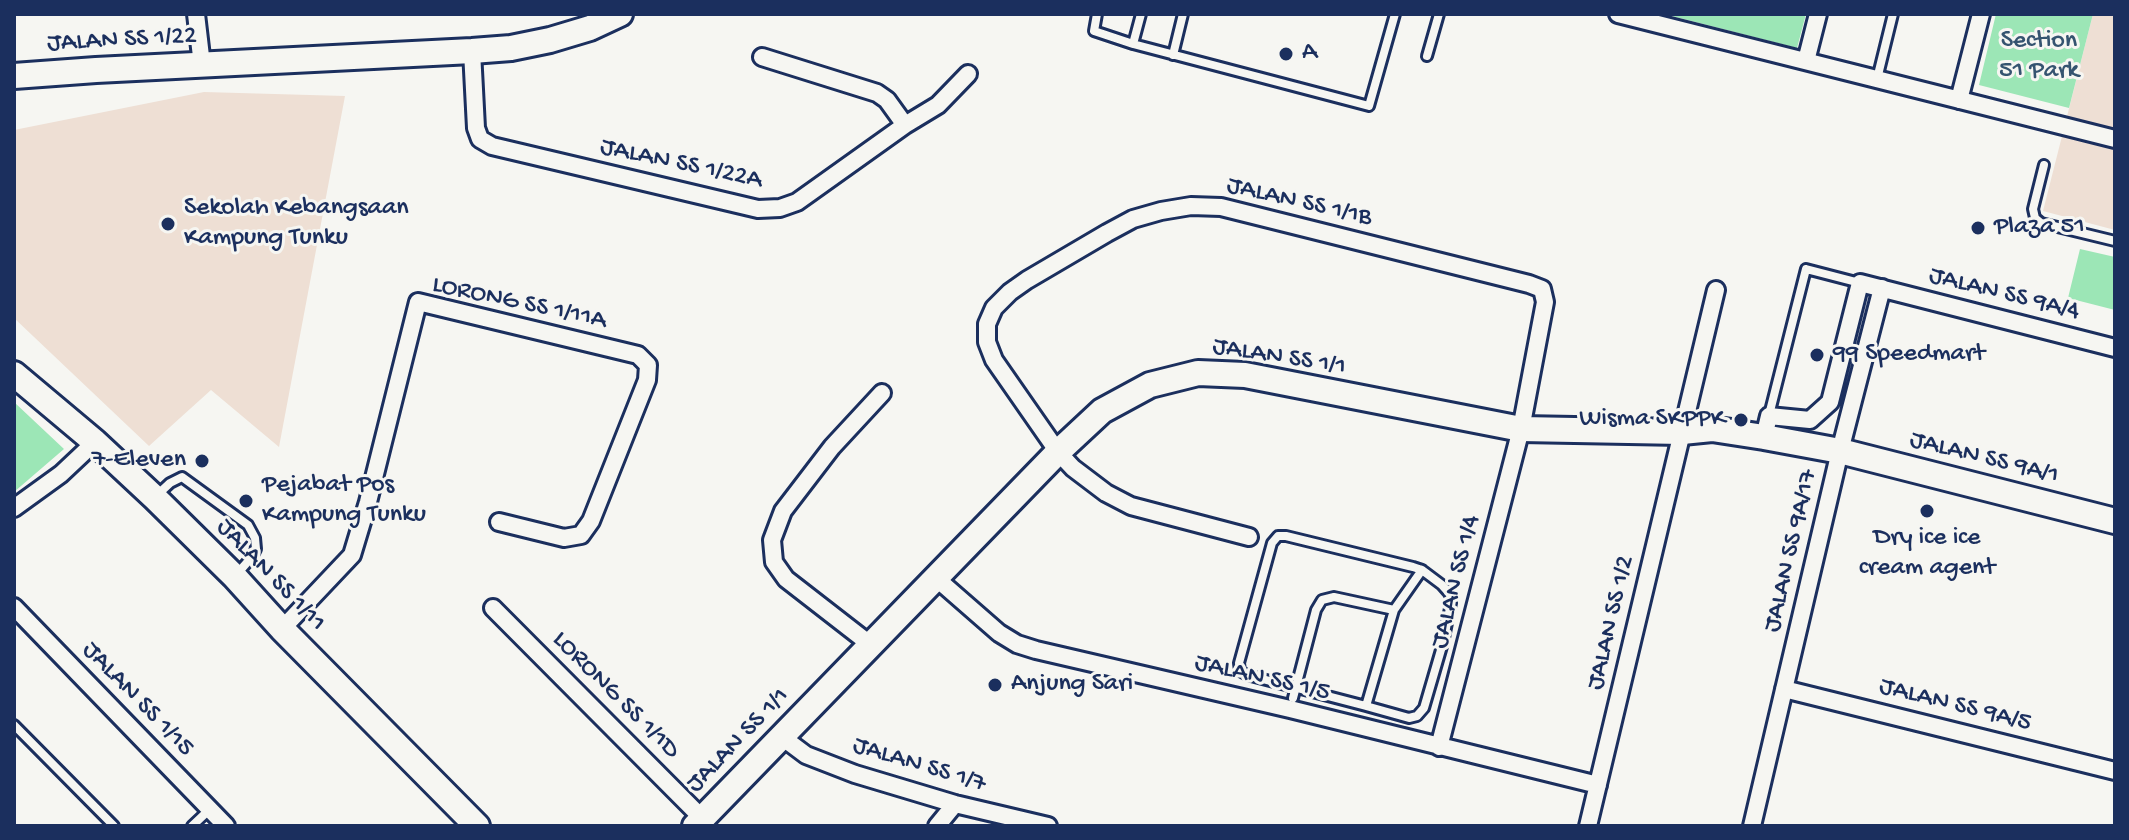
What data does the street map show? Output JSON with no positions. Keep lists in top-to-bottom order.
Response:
{
  "streets": {
    "street": [
      "JALAN SS 1/22",
      "JALAN SS 1/22A",
      "JALAN SS 1/1B",
      "JALAN SS 9A/4",
      "LORONG SS 1/11A",
      "JALAN SS 1/1",
      "JALAN SS 9A/1",
      "JALAN SS 9A/17",
      "JALAN SS 1/11",
      "JALAN SS 1/4",
      "JALAN SS 1/2",
      "JALAN SS 1/5",
      "LORONG SS 1/1D",
      "JALAN SS 1/15",
      "JALAN SS 9A/5",
      "JALAN SS 1/7"
    ]
  },
  "crossings": [
    ["JALAN SS 1/22", "JALAN SS 1/22A"],
    ["JALAN SS 1/1B", "JALAN SS 1/1"],
    ["JALAN SS 1/1B", "JALAN SS 1/4"],
    ["JALAN SS 9A/4", "JALAN SS 9A/17"],
    ["LORONG SS 1/11A", "JALAN SS 1/11"],
    ["JALAN SS 1/1", "JALAN SS 9A/1"],
    ["JALAN SS 1/1", "JALAN SS 9A/17"],
    ["JALAN SS 1/1", "JALAN SS 1/4"],
    ["JALAN SS 1/1", "JALAN SS 1/2"],
    ["JALAN SS 1/1", "JALAN SS 1/5"],
    ["JALAN SS 1/1", "LORONG SS 1/1D"],
    ["JALAN SS 1/1", "JALAN SS 1/7"],
    ["JALAN SS 9A/1", "JALAN SS 9A/17"],
    ["JALAN SS 9A/17", "JALAN SS 9A/5"],
    ["JALAN SS 1/4", "JALAN SS 1/5"],
    ["JALAN SS 1/2", "JALAN SS 1/5"]
  ],
  "parks": ["Section 51 Park"],
  "places": [
    "A",
    "Sekolah Kebangsaan Kampung Tunku",
    "Plaza 51",
    "99 Speedmart",
    "Wisma SKPPK",
    "7-Eleven",
    "Pejabat Pos Kampung Tunku",
    "Dry ice ice cream agent",
    "Anjung Sari"
  ]
}
